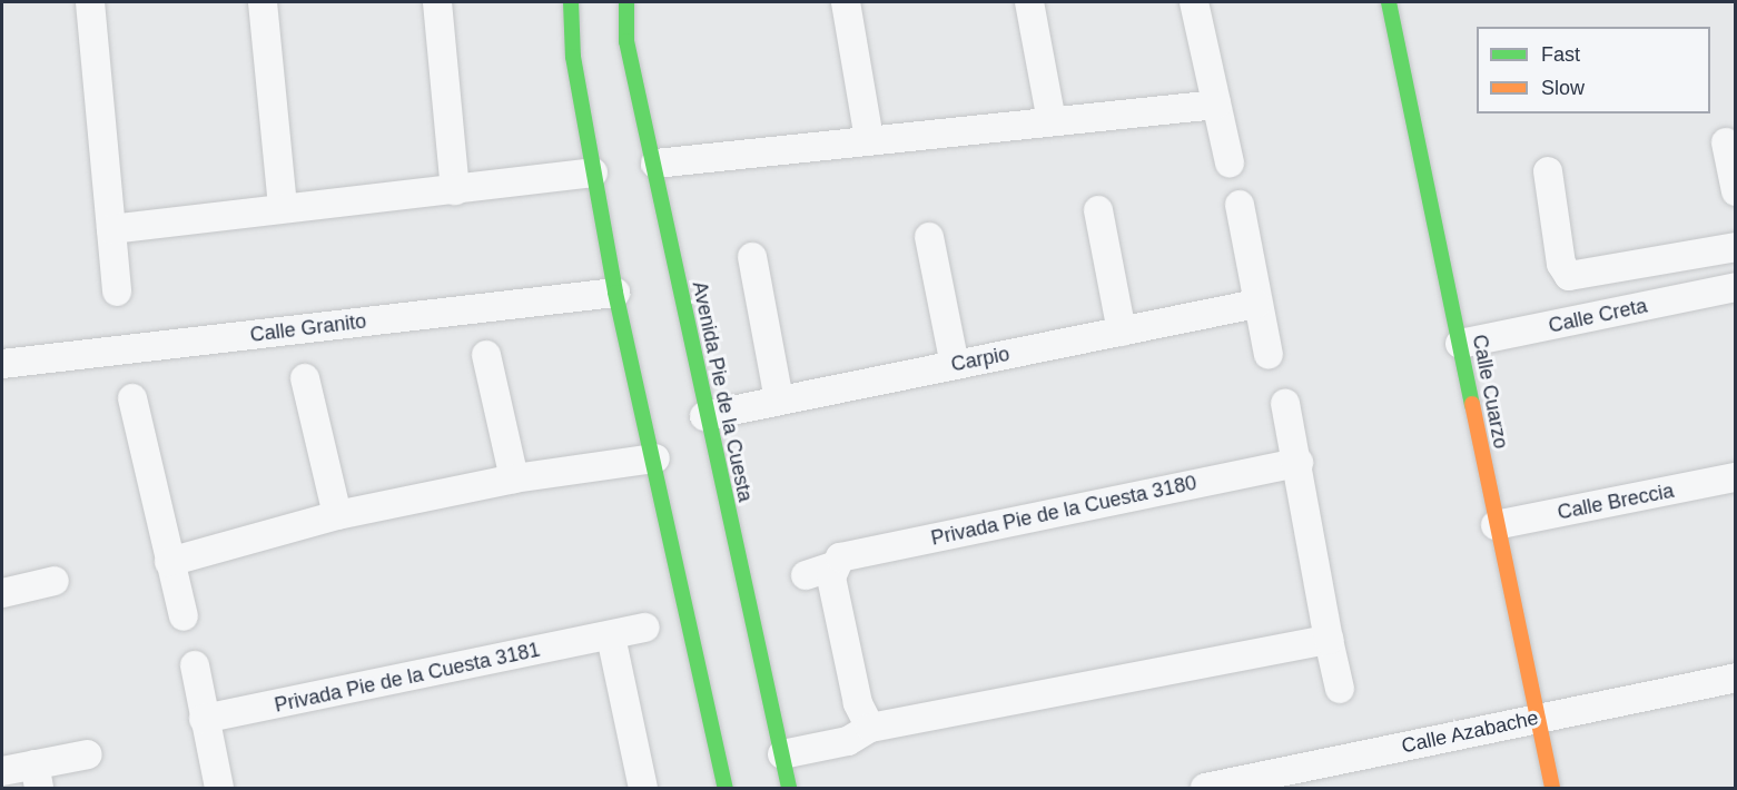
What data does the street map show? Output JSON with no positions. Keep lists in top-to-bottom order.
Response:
{
  "streets": {
    "main road": ["Avenida Pie de la Cuesta", "Calle Cuarzo"],
    "street": [
      "Calle Creta",
      "Calle Granito",
      "Carpio",
      "Calle Breccia",
      "Privada Pie de la Cuesta 3180",
      "Privada Pie de la Cuesta 3181",
      "Calle Azabache"
    ]
  },
  "crossings": [
    ["Calle Creta", "Calle Cuarzo"],
    ["Carpio", "Avenida Pie de la Cuesta"],
    ["Calle Cuarzo", "Calle Breccia"],
    ["Calle Cuarzo", "Calle Azabache"]
  ],
  "legend": ["Fast", "Slow"]
}
